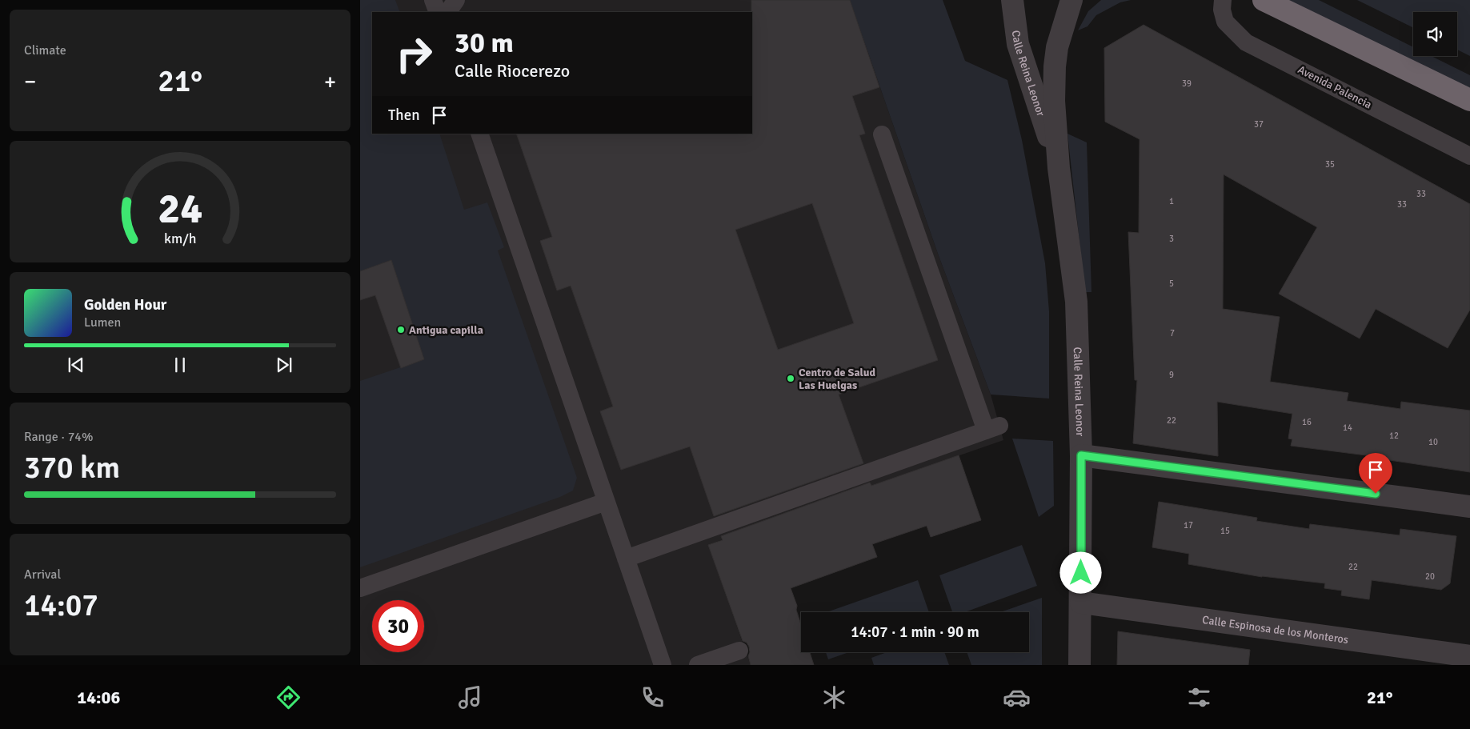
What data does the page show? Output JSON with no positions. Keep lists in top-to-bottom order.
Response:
{
  "streets": {
    "street": ["Calle Reina Leonor", "Calle Espinosa de los Monteros"],
    "lane": ["Avenida Palencia"]
  },
  "crossings": [
    ["Calle Reina Leonor", "Calle Espinosa de los Monteros"]
  ],
  "places": ["Antigua capilla", "Centro de Salud Las Huelgas"],
  "house_numbers": [
    "39",
    "37",
    "35",
    "33",
    "1",
    "33",
    "3",
    "5",
    "7",
    "9",
    "22",
    "16",
    "14",
    "12",
    "10",
    "17",
    "15",
    "22",
    "20"
  ],
  "page": {
    "tile": [
      "Climate",
      ["Range · 74%", "370 km"],
      ["Arrival", "14:07"]
    ],
    "turn": ["30 m", "Calle Riocerezo"],
    "heat": ["−", "21°", "+"],
    "then": "Then",
    "song": ["Golden Hour", "Lumen"],
    "limit": "30",
    "trip": "14:07 · 1 min · 90 m",
    "tabs": ["14:06", "21°"],
    "gauge": ["24", "km/h"]
  }
}
